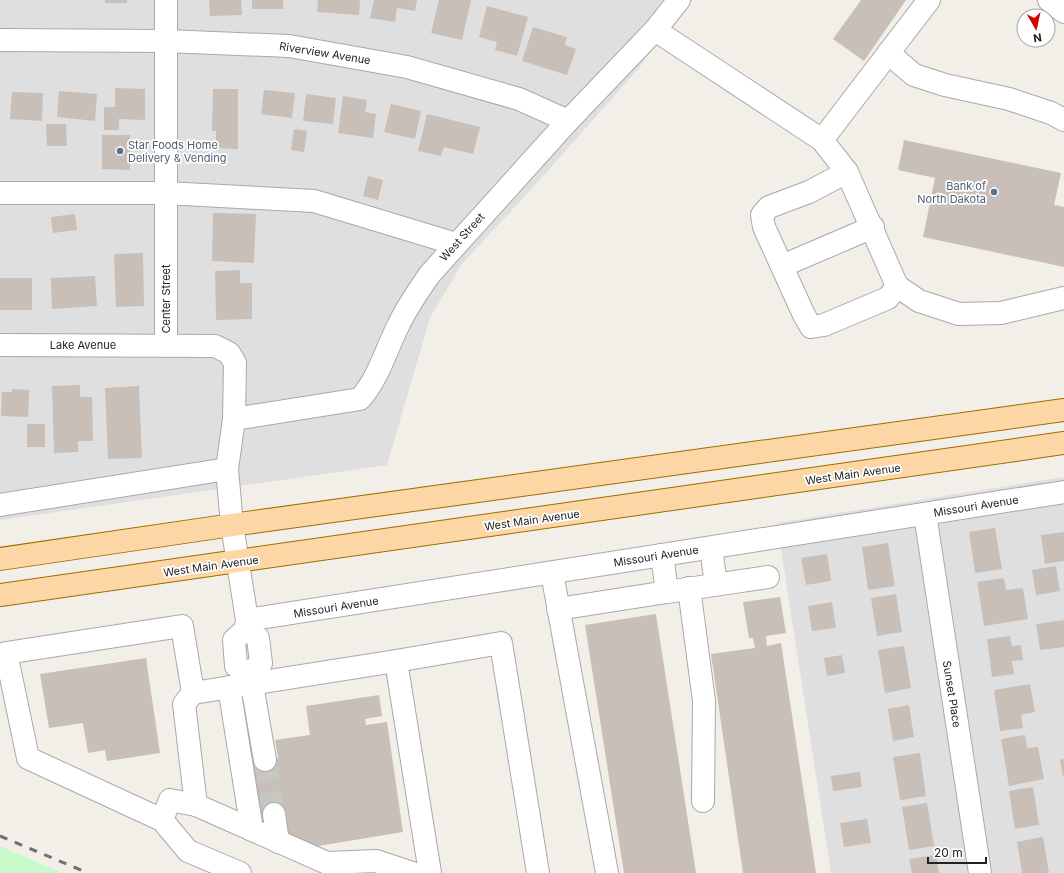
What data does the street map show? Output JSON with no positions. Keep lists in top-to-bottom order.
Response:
{
  "streets": {
    "main road": ["West Main Avenue"],
    "street": [
      "Riverview Avenue",
      "West Street",
      "Center Street",
      "Lake Avenue",
      "Missouri Avenue",
      "Sunset Place"
    ]
  },
  "crossings": [
    ["Riverview Avenue", "West Street"],
    ["Riverview Avenue", "Center Street"],
    ["West Street", "Center Street"],
    ["Center Street", "Lake Avenue"],
    ["Center Street", "West Main Avenue"],
    ["Center Street", "Missouri Avenue"],
    ["Missouri Avenue", "Sunset Place"]
  ],
  "places": ["Star Foods Home Delivery & Vending", "Bank of North Dakota"],
  "scale_bar": "20 m",
  "north": "bottom"
}
